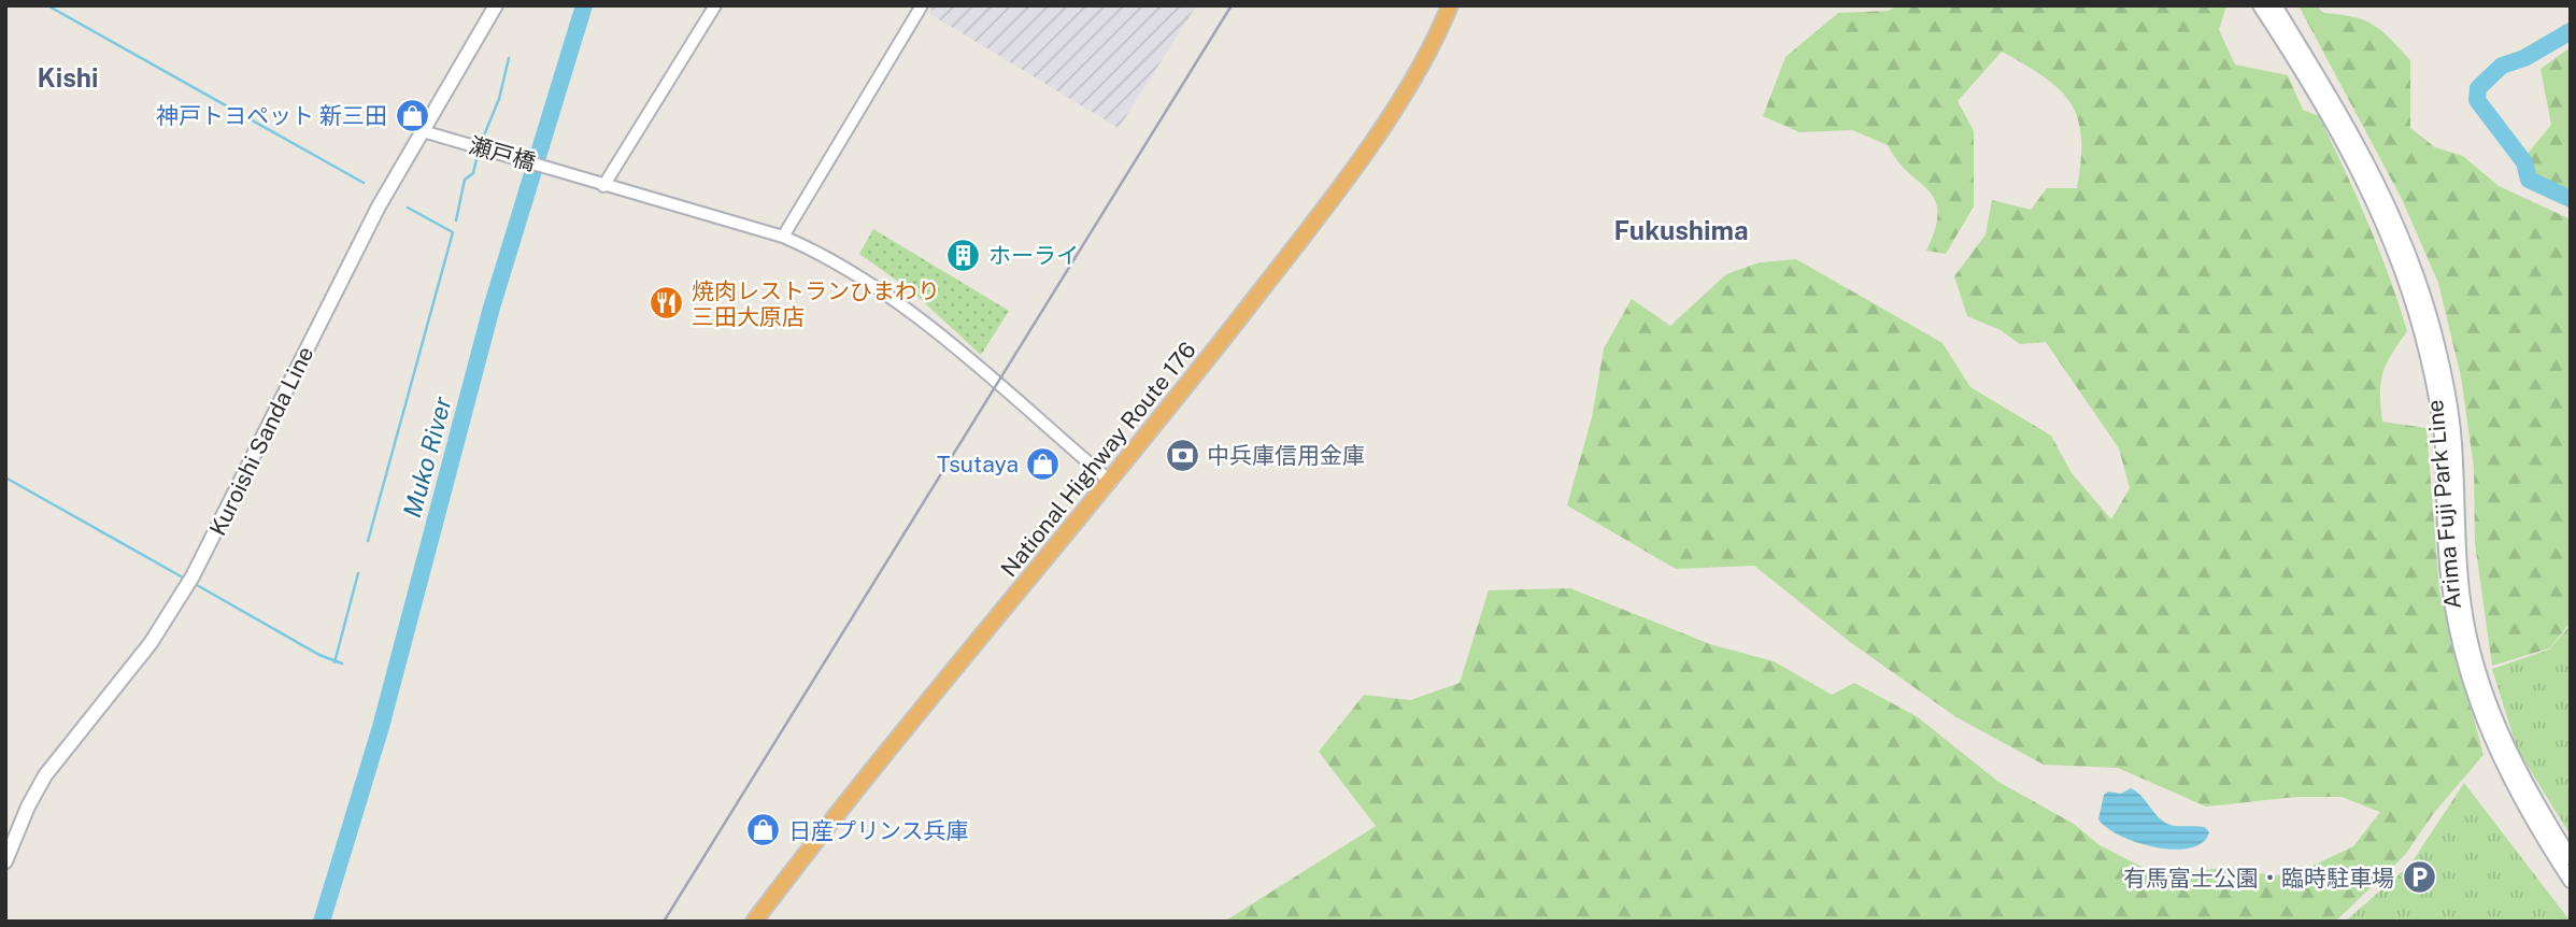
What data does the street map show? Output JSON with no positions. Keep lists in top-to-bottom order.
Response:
{
  "streets": {
    "highway": ["National Highway Route 176"],
    "main road": ["Kuroishi Sanda Line", "Arima Fuji Park Line"],
    "street": ["瀬戸橋"]
  },
  "crossings": [
    ["瀬戸橋", "Kuroishi Sanda Line"],
    ["瀬戸橋", "National Highway Route 176"]
  ],
  "districts": ["Kishi", "Fukushima"],
  "water": ["Muko River"],
  "places": {
    "shop": ["神戸トヨペット 新三田", "Tsutaya", "日産プリンス兵庫"],
    "building": ["ホーライ"],
    "restaurant": ["焼肉レストランひまわり 三田大原店"],
    "bank": ["中兵庫信用金庫"],
    "parking": ["有馬富士公園・臨時駐車場"]
  }
}
